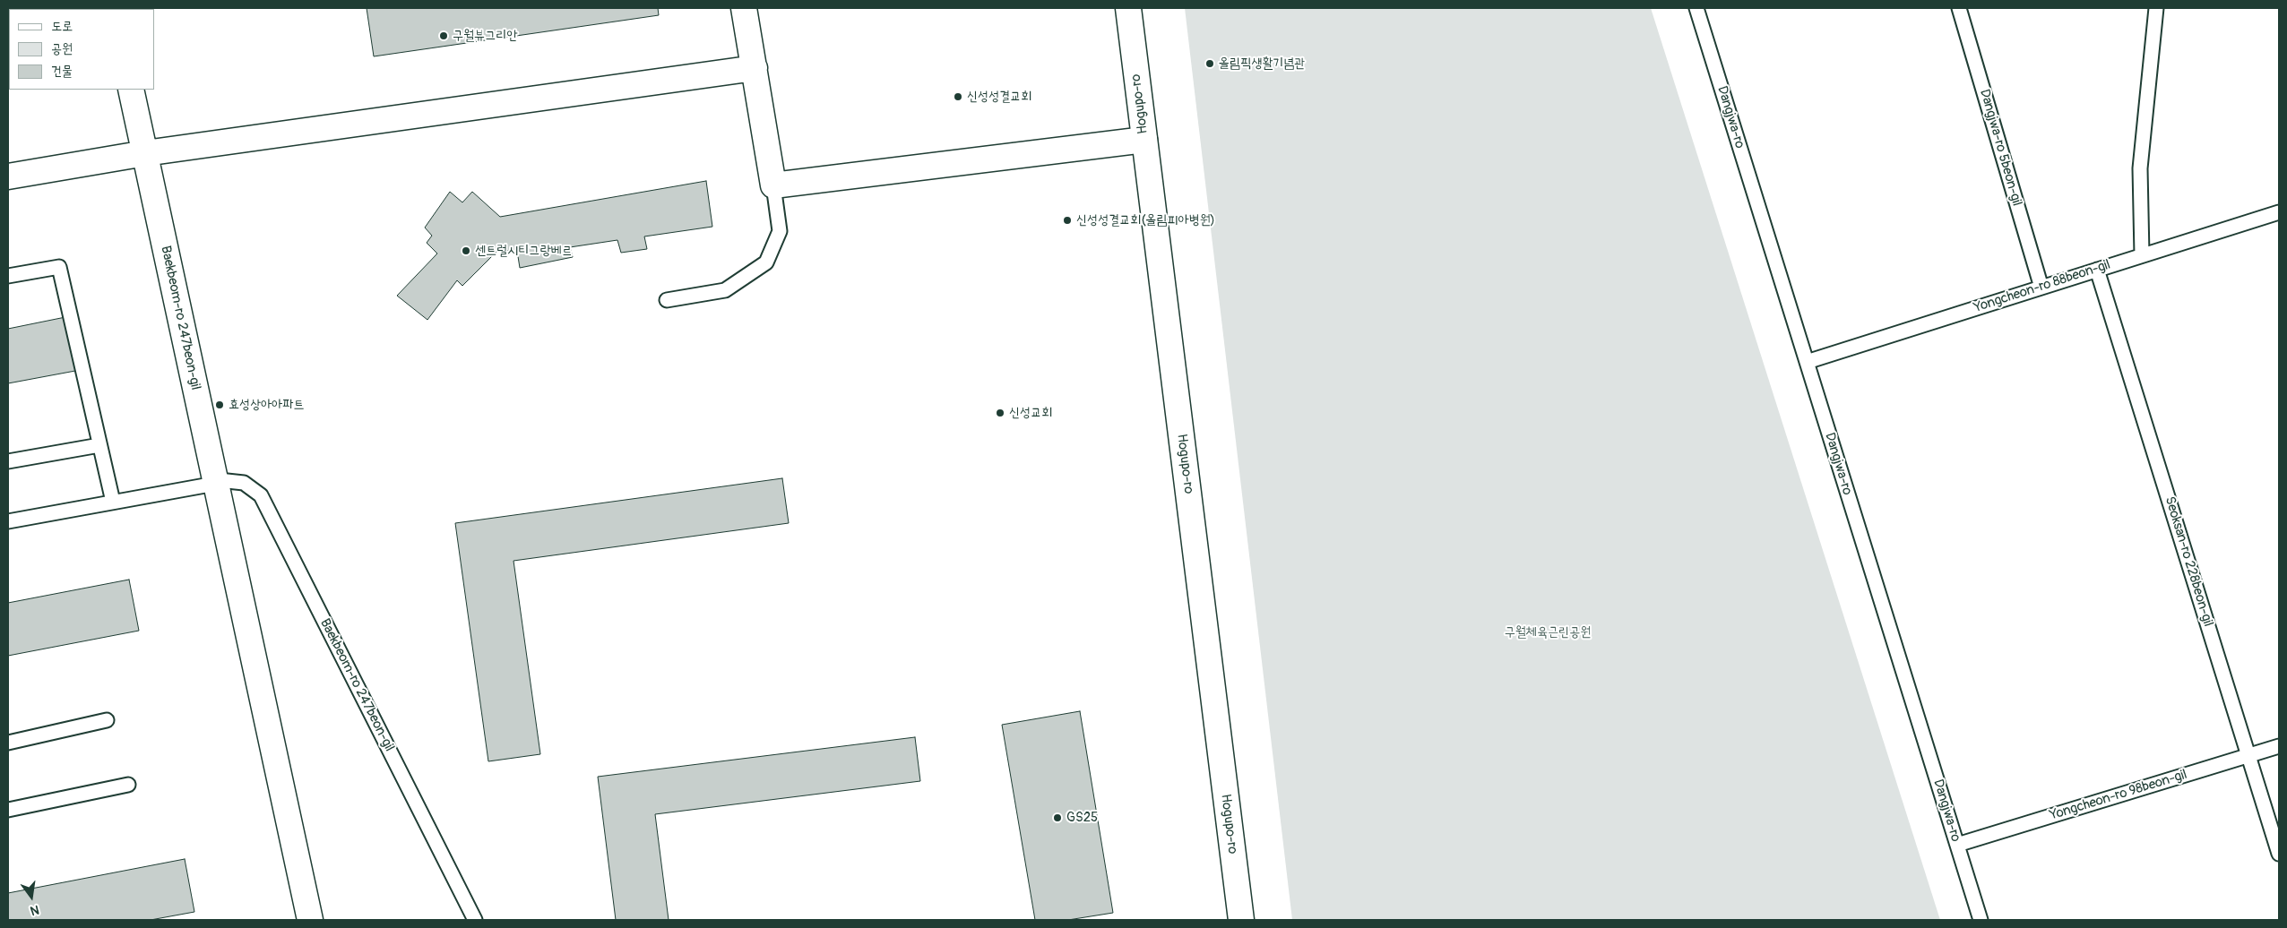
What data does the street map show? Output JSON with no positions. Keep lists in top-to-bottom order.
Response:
{
  "streets": {
    "street": ["Hogupo-ro", "Baekbeom-ro 247beon-gil"],
    "lane": [
      "Dangjwa-ro",
      "Dangjwa-ro 5beon-gil",
      "Yongcheon-ro 88beon-gil",
      "Seoksan-ro 228beon-gil",
      "Yongcheon-ro 98beon-gil"
    ]
  },
  "crossings": [
    ["Dangjwa-ro", "Yongcheon-ro 88beon-gil"],
    ["Dangjwa-ro", "Yongcheon-ro 98beon-gil"],
    ["Dangjwa-ro 5beon-gil", "Yongcheon-ro 88beon-gil"],
    ["Yongcheon-ro 88beon-gil", "Seoksan-ro 228beon-gil"],
    ["Seoksan-ro 228beon-gil", "Yongcheon-ro 98beon-gil"]
  ],
  "parks": ["구월체육근린공원"],
  "places": [
    "구월뷰그리안",
    "올림픽생활기념관",
    "신성성결교회",
    "신성성결교회(올림피아병원)",
    "센트럴시티그랑베르",
    "효성상아아파트",
    "신성교회",
    "GS25"
  ],
  "legend": ["도로", "공원", "건물"],
  "north": "bottom"
}
